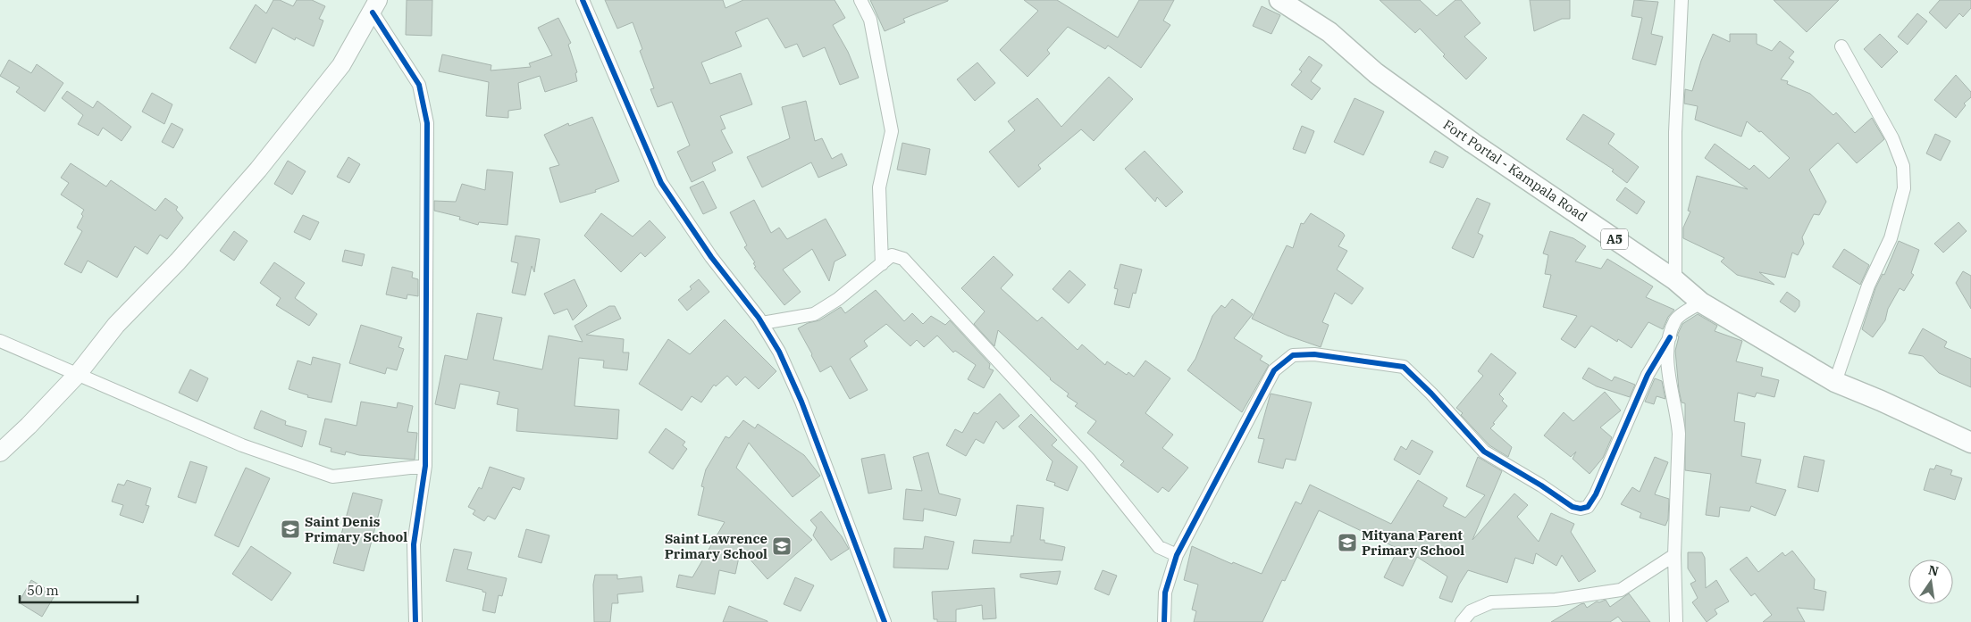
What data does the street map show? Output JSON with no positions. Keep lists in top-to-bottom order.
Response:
{
  "streets": {
    "main road": ["Fort Portal - Kampala Road", "A5"]
  },
  "places": {
    "school or university": ["Saint Denis Primary School", "Mityana Parent Primary School", "Saint Lawrence Primary School"]
  },
  "scale_bar": "50 m",
  "north": "top"
}
